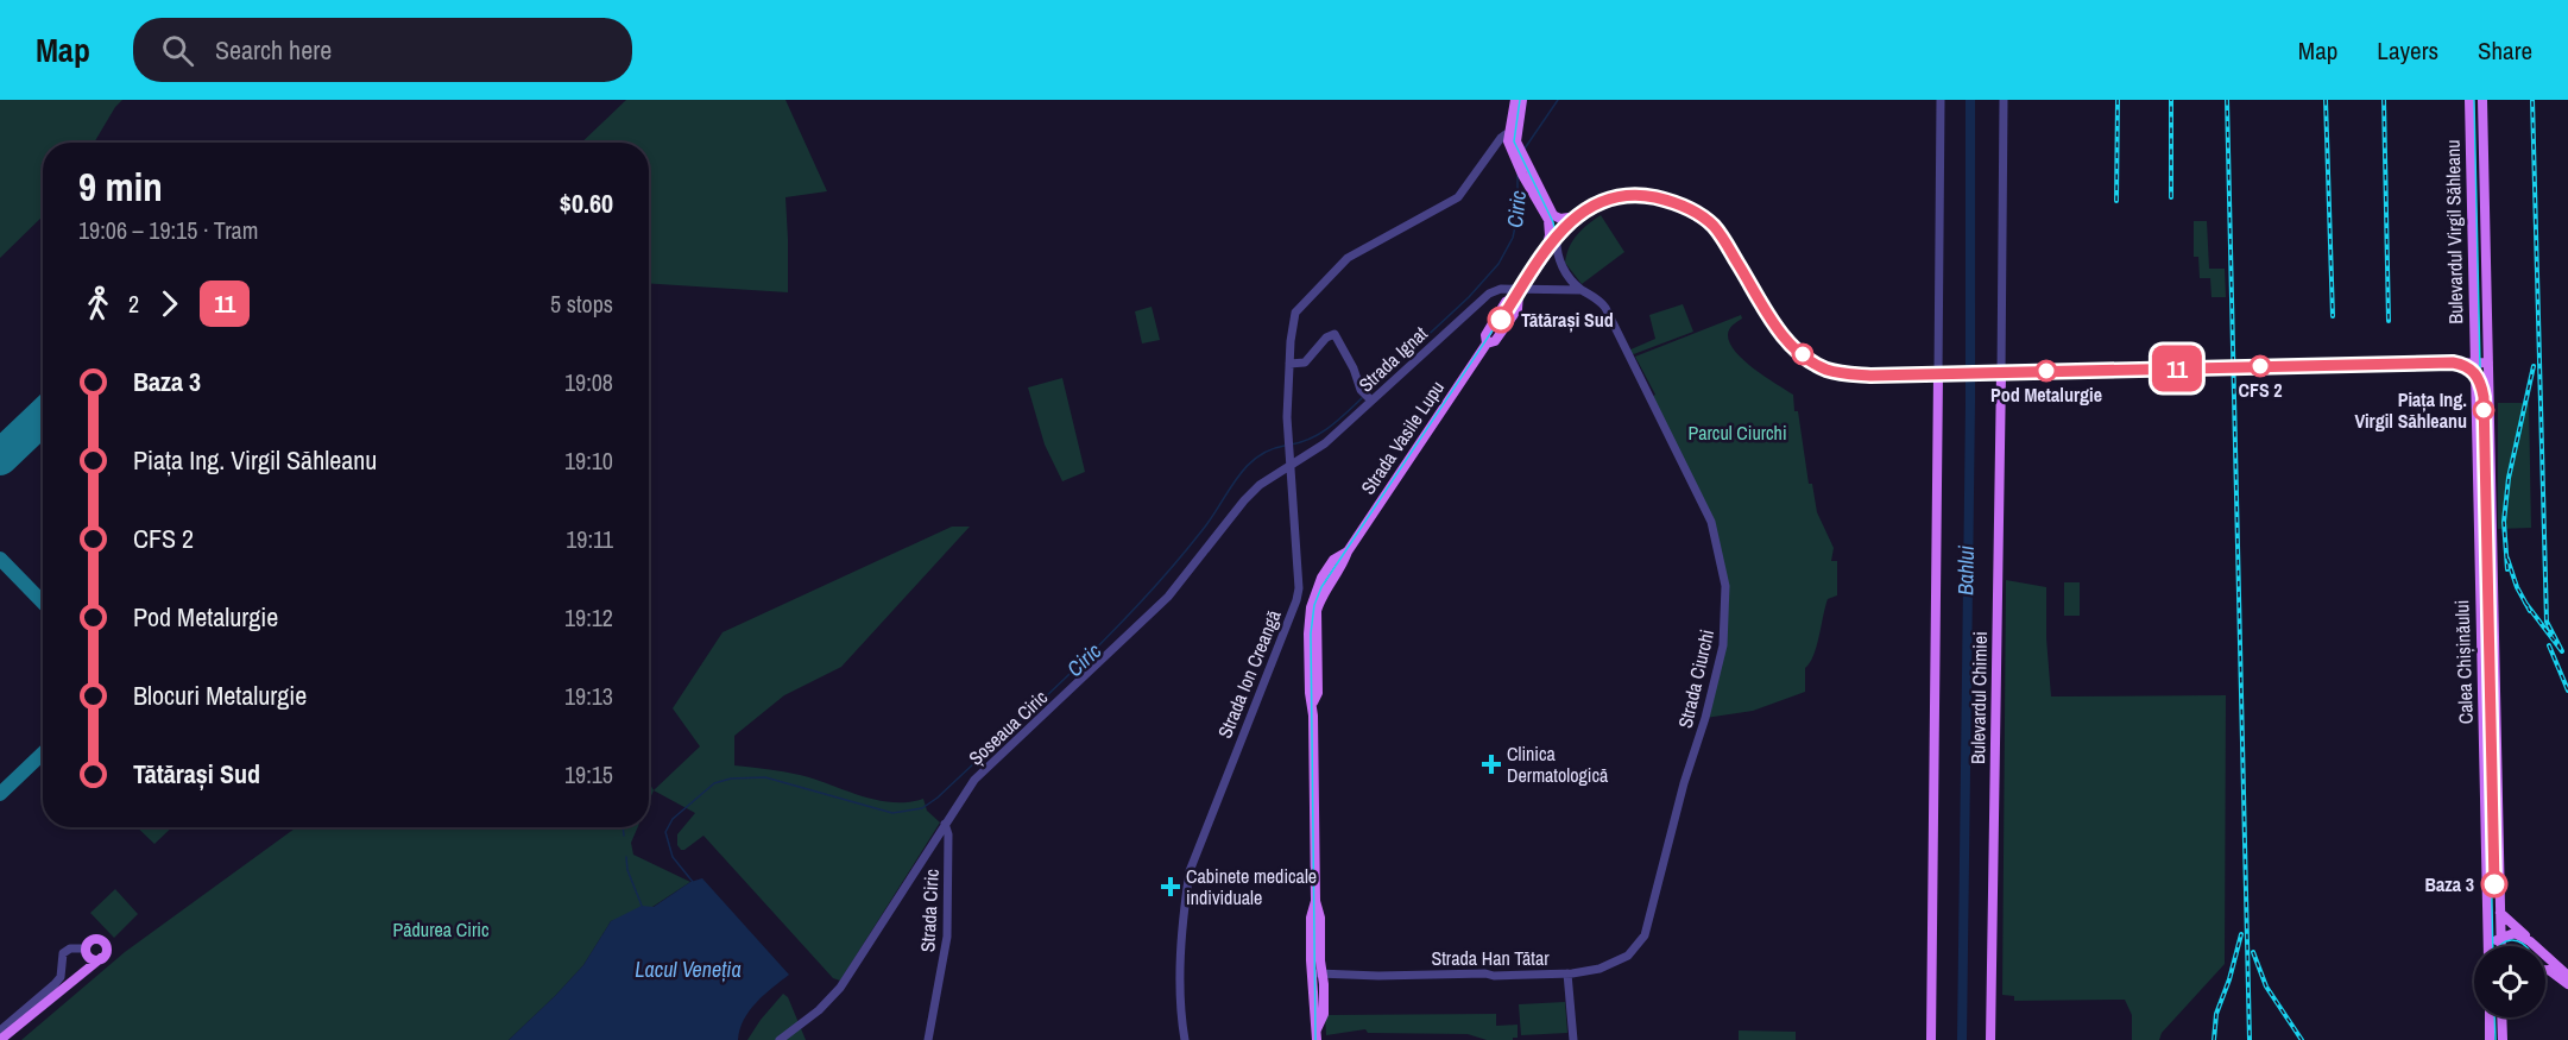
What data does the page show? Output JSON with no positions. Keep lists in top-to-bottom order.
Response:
{
  "streets": {
    "main road": [
      "Bulevardul Virgil Săhleanu",
      "Strada Vasile Lupu",
      "Calea Chișinăului",
      "Bulevardul Chimiei"
    ],
    "street": [
      "Strada Ignat",
      "Strada Ion Creangă",
      "Strada Ciurchi",
      "Șoseaua Ciric",
      "Strada Ciric",
      "Strada Han Tătar"
    ]
  },
  "crossings": [
    ["Bulevardul Virgil Săhleanu", "Strada Vasile Lupu"],
    ["Bulevardul Virgil Săhleanu", "Calea Chișinăului"],
    ["Strada Ignat", "Strada Vasile Lupu"],
    ["Strada Ignat", "Strada Ion Creangă"],
    ["Strada Ignat", "Șoseaua Ciric"],
    ["Strada Vasile Lupu", "Calea Chișinăului"],
    ["Strada Vasile Lupu", "Bulevardul Chimiei"],
    ["Strada Vasile Lupu", "Strada Han Tătar"],
    ["Strada Ion Creangă", "Șoseaua Ciric"],
    ["Strada Ciurchi", "Strada Han Tătar"],
    ["Șoseaua Ciric", "Strada Ciric"]
  ],
  "water": ["Ciric", "Bahlui", "Lacul Veneția"],
  "parks": ["Parcul Ciurchi", "Pădurea Ciric"],
  "places": {
    "other": [
      "Tătărași Sud",
      "CFS 2",
      "Pod Metalurgie",
      "Piața Ing. Virgil Săhleanu",
      "Baza 3"
    ],
    "health": ["Clinica Dermatologică", "Cabinete medicale individuale"]
  },
  "lines": ["tram line 11"],
  "page": {
    "header": "Map",
    "search": "Search here",
    "nav": ["Map", "Layers", "Share"],
    "on_map": "11",
    "heading": ["9 min", "19:06 – 19:15 · Tram", "$0.60"],
    "legs": ["2", "11", "5 stops"],
    "list": [
      {
        "name": "Baza 3",
        "value": "19:08"
      },
      {
        "name": "Piața Ing. Virgil Săhleanu",
        "value": "19:10"
      },
      {
        "name": "CFS 2",
        "value": "19:11"
      },
      {
        "name": "Pod Metalurgie",
        "value": "19:12"
      },
      {
        "name": "Blocuri Metalurgie",
        "value": "19:13"
      },
      {
        "name": "Tătărași Sud",
        "value": "19:15"
      }
    ]
  }
}
